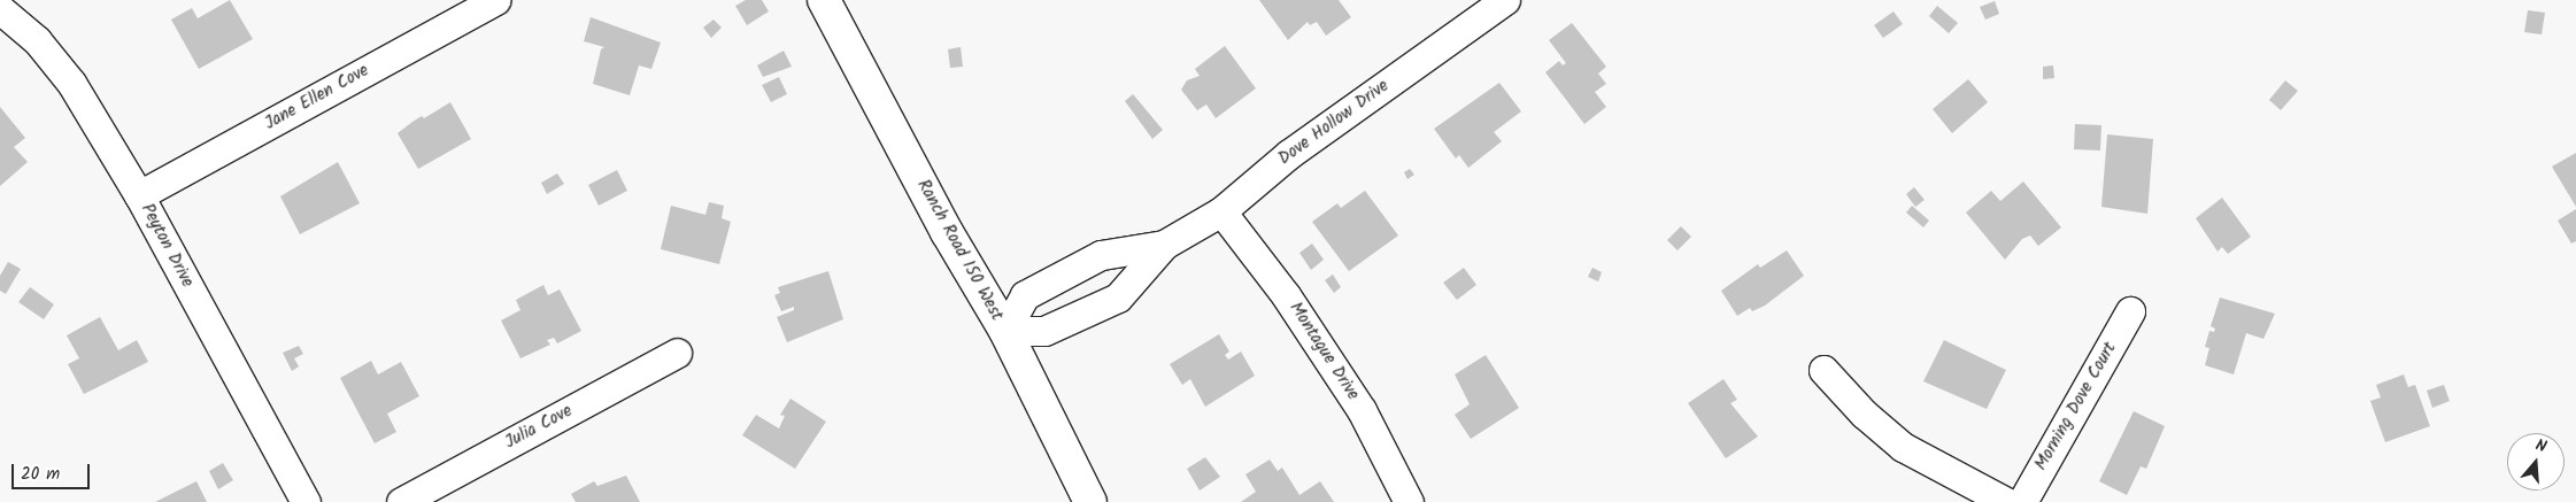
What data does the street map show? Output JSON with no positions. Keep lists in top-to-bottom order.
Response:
{
  "streets": {
    "main road": ["Ranch Road 150 West"],
    "street": [
      "Jane Ellen Cove",
      "Dove Hollow Drive",
      "Peyton Drive",
      "Montague Drive",
      "Morning Dove Court",
      "Julia Cove"
    ]
  },
  "crossings": [
    ["Jane Ellen Cove", "Peyton Drive"],
    ["Dove Hollow Drive", "Ranch Road 150 West"],
    ["Dove Hollow Drive", "Montague Drive"]
  ],
  "scale_bar": "20 m",
  "north": "top"
}
